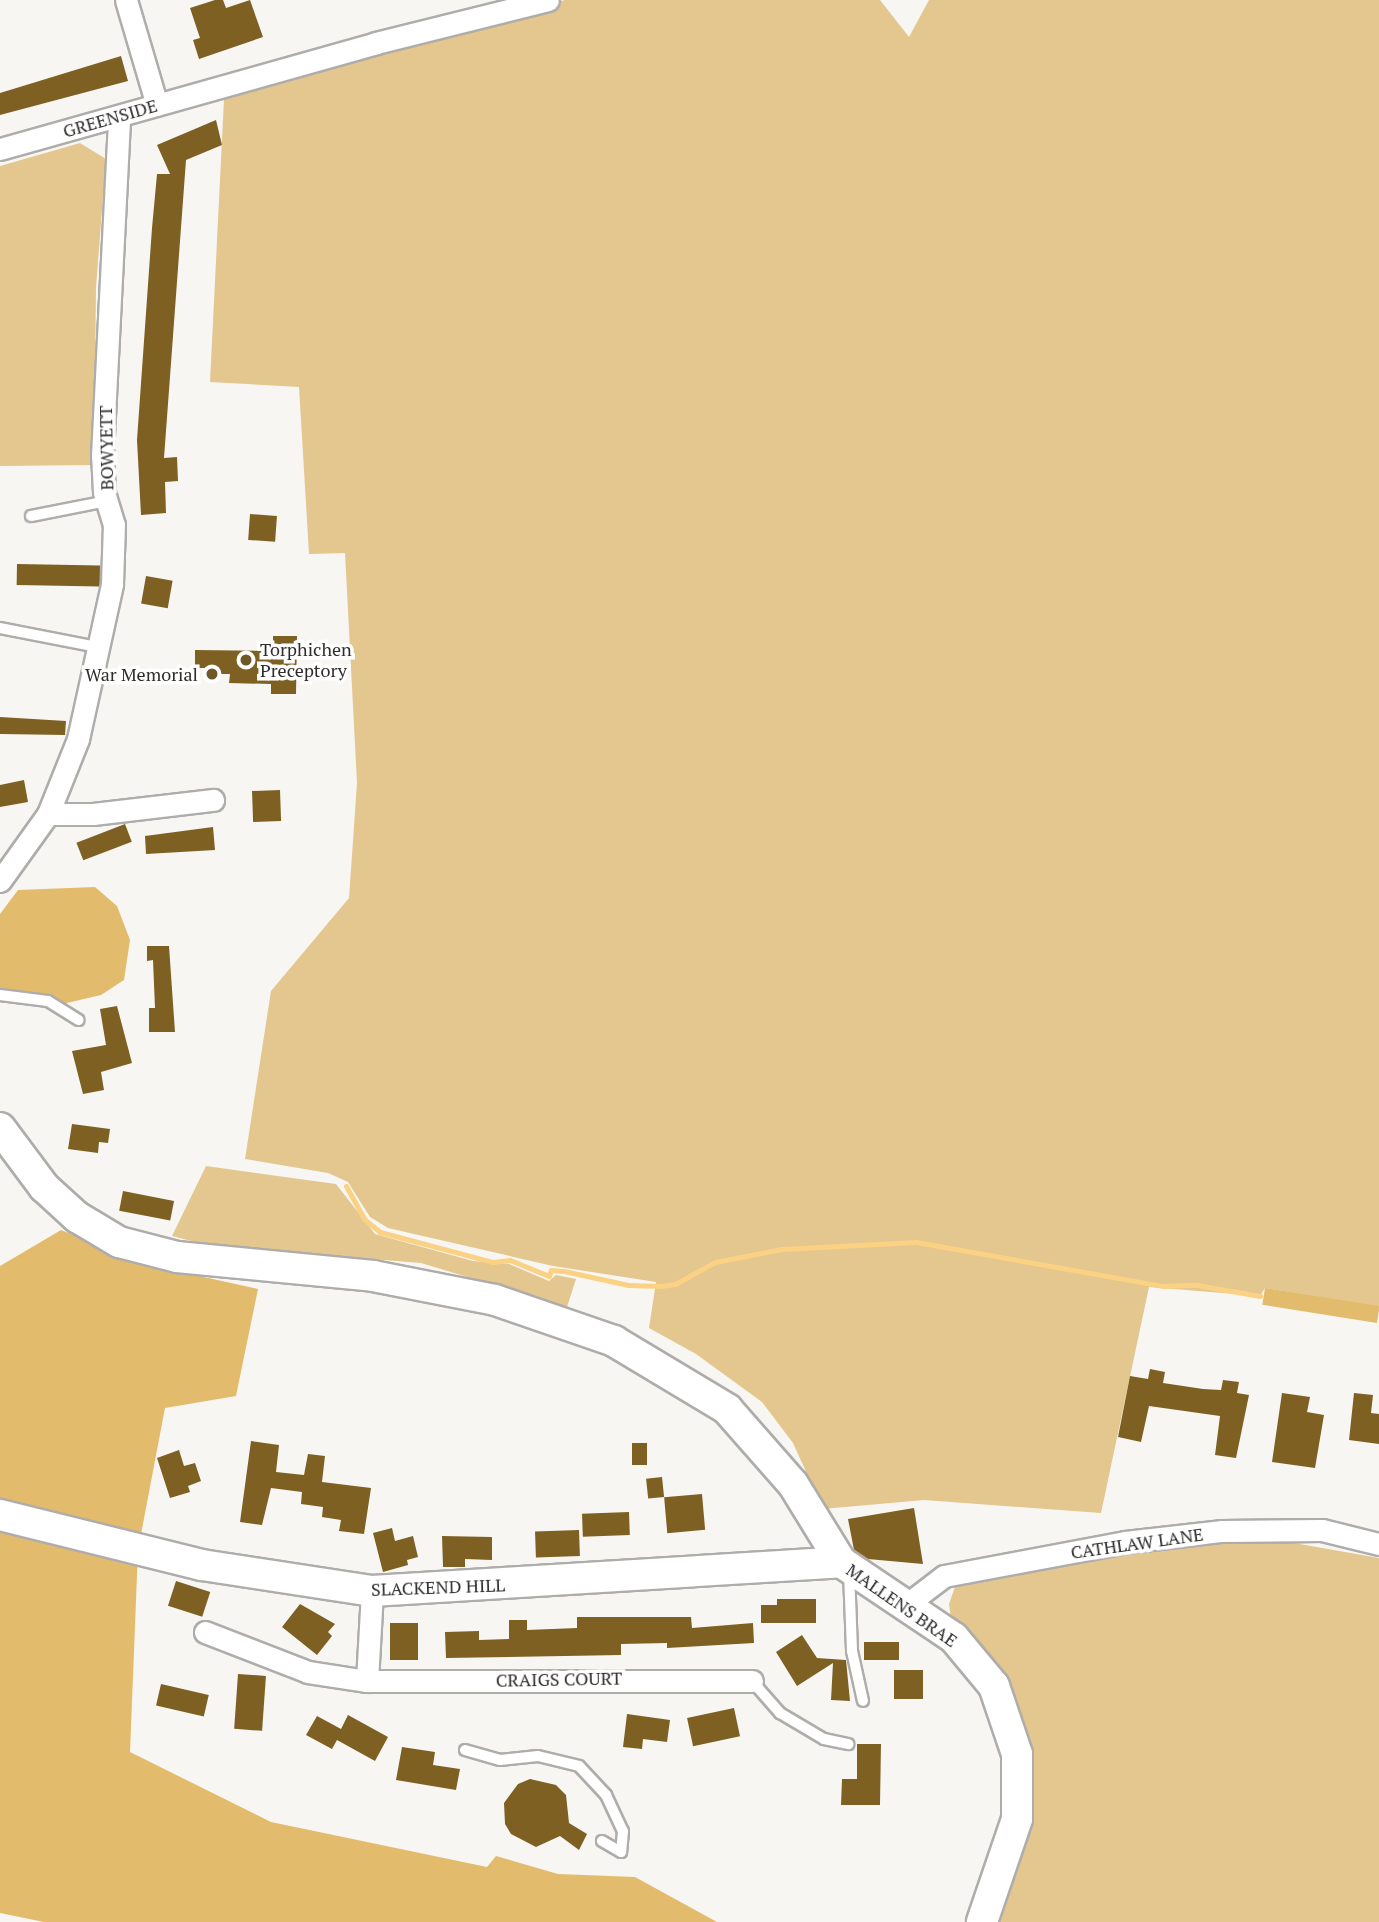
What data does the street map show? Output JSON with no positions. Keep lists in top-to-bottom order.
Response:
{
  "streets": {
    "main road": ["SLACKEND HILL", "MALLENS BRAE"],
    "street": [
      "GREENSIDE",
      "BOWYETT",
      "CATHLAW LANE",
      "CRAIGS COURT"
    ]
  },
  "crossings": [
    ["GREENSIDE", "BOWYETT"],
    ["CATHLAW LANE", "MALLENS BRAE"],
    ["SLACKEND HILL", "MALLENS BRAE"]
  ],
  "places": ["Torphichen Preceptory", "War Memorial"]
}
